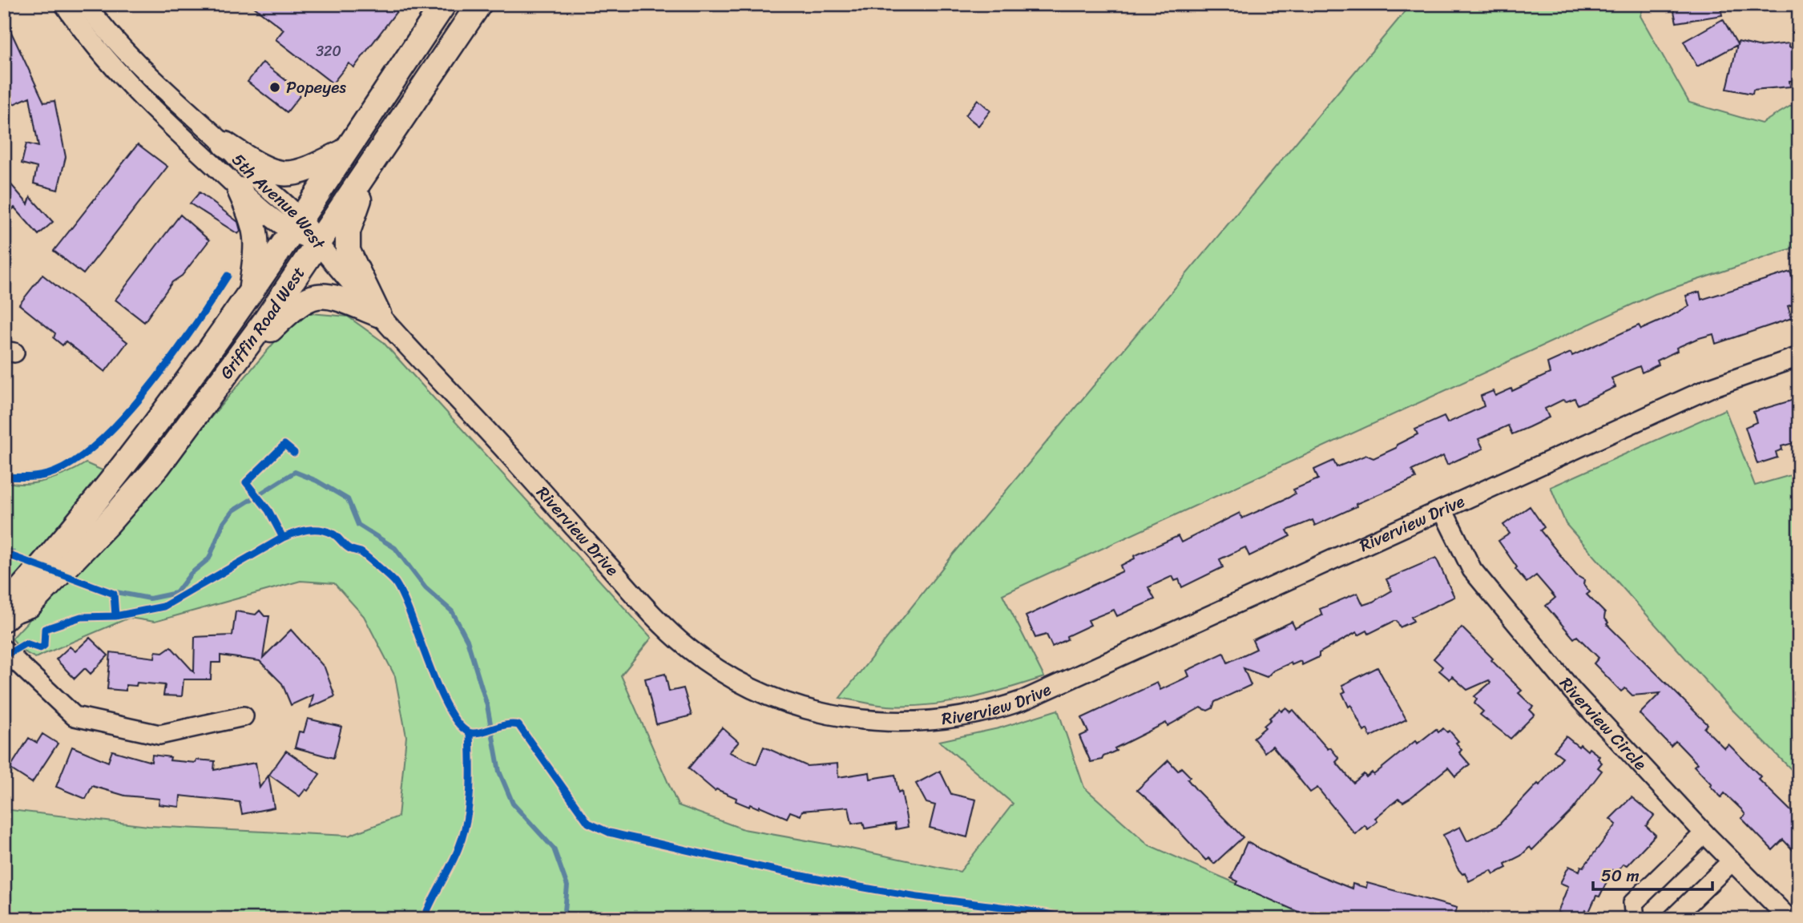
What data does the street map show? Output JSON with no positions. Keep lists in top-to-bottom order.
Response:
{
  "streets": {
    "main road": ["Griffin Road West"],
    "street": ["5th Avenue West", "Riverview Drive", "Riverview Circle"]
  },
  "crossings": [
    ["5th Avenue West", "Griffin Road West"],
    ["5th Avenue West", "Riverview Drive"],
    ["Griffin Road West", "Riverview Drive"],
    ["Riverview Drive", "Riverview Circle"]
  ],
  "places": ["Popeyes"],
  "house_numbers": ["320"],
  "scale_bar": "50 m"
}
